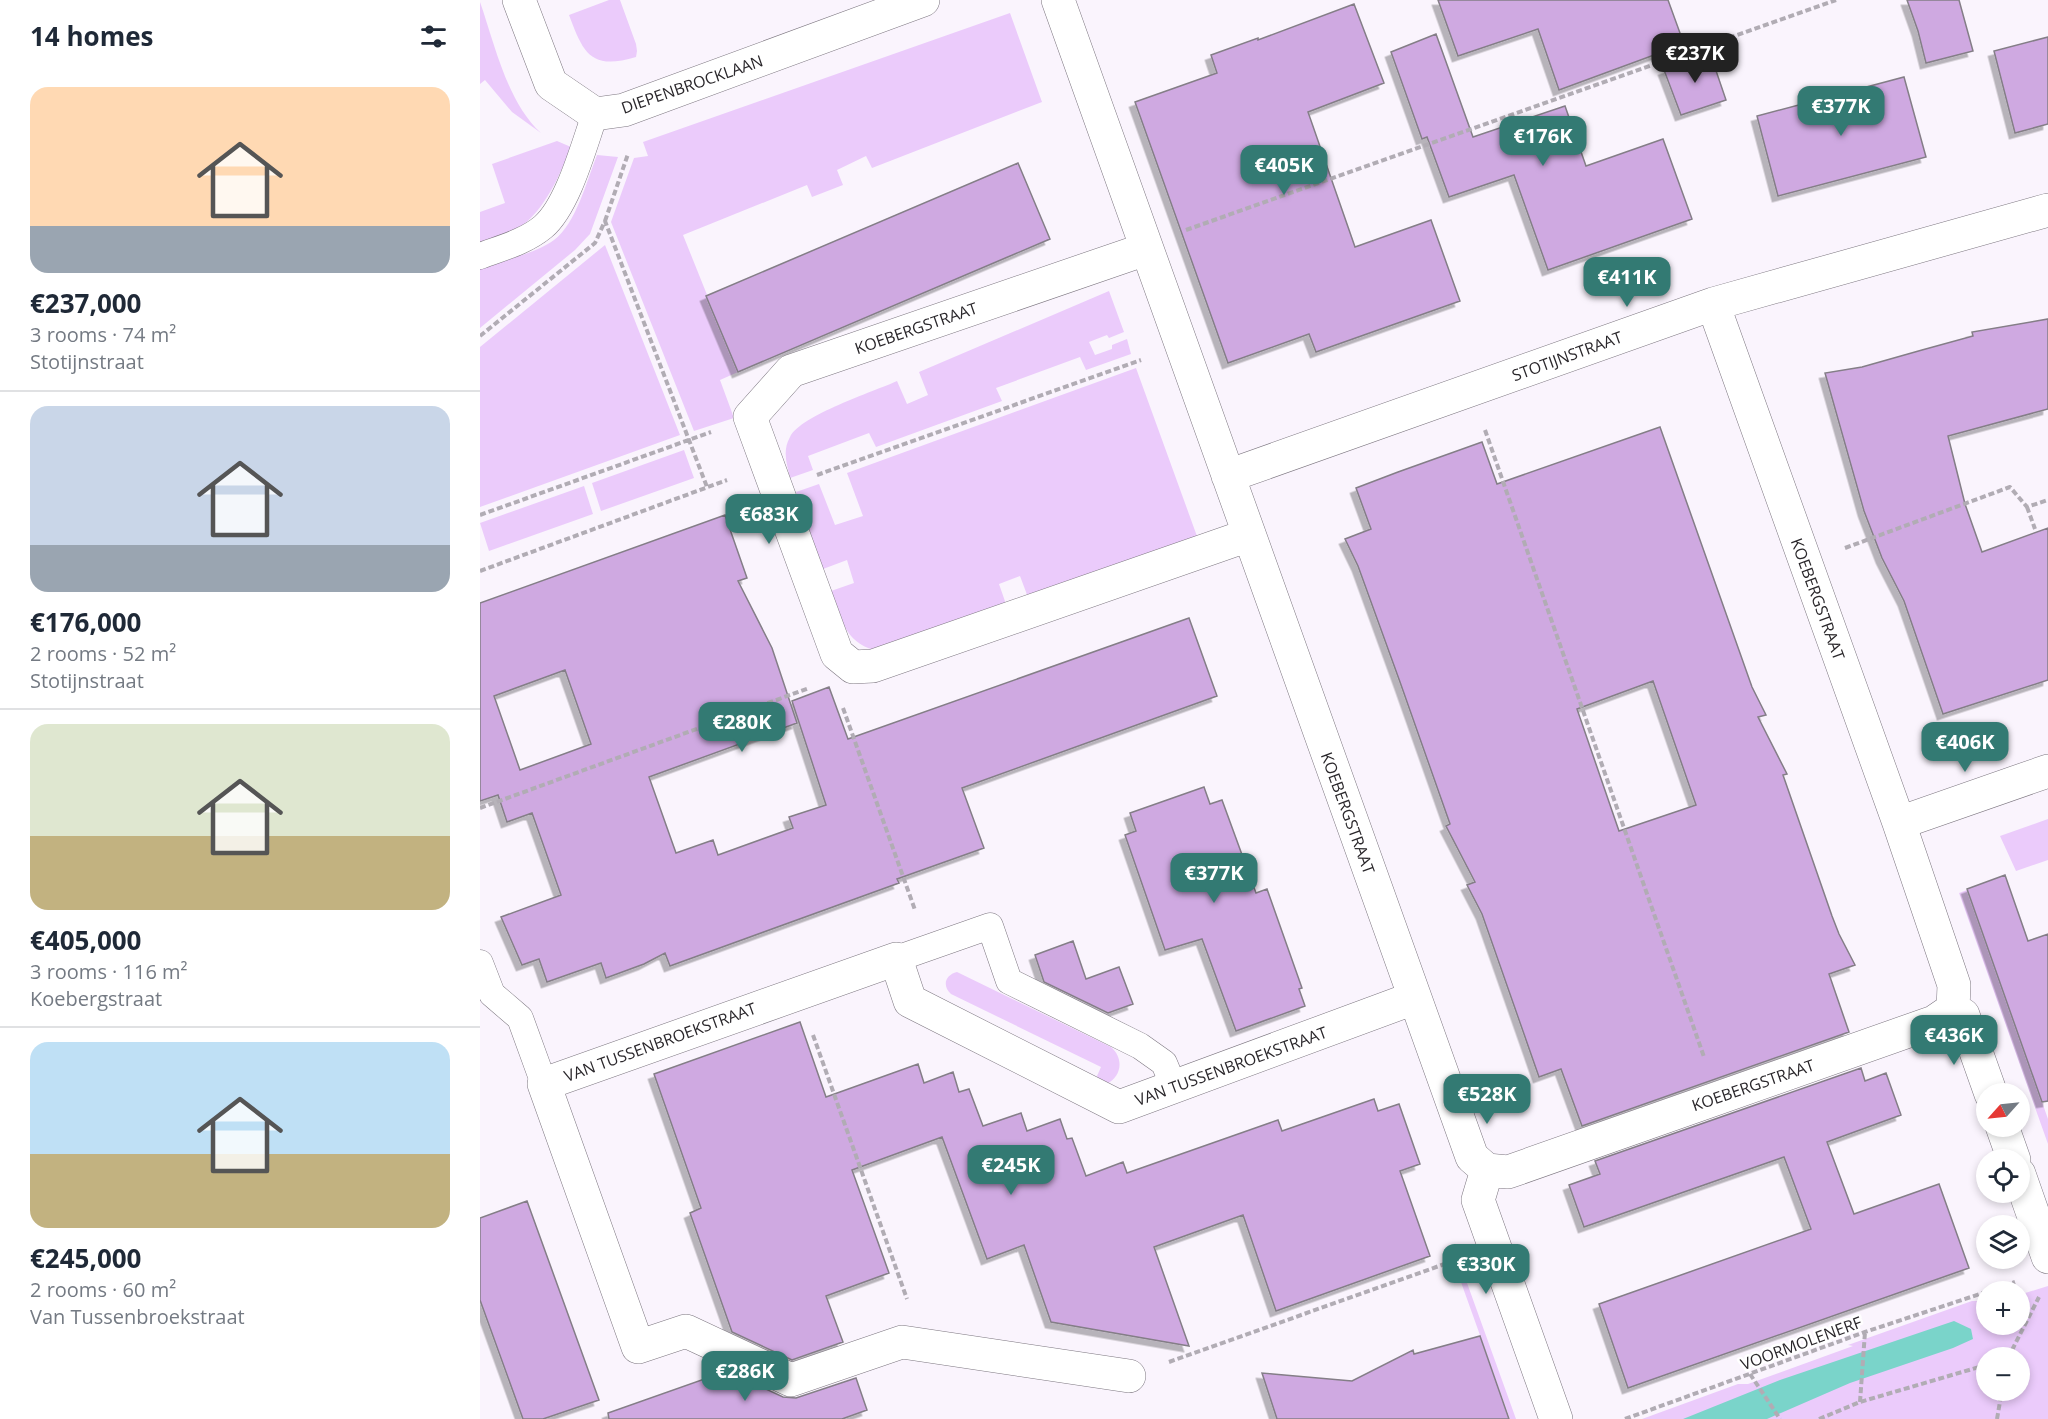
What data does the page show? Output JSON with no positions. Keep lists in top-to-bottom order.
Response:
{
  "streets": {
    "street": [
      "DIEPENBROCKLAAN",
      "KOEBERGSTRAAT",
      "STOTIJNSTRAAT",
      "VAN TUSSENBROEKSTRAAT"
    ],
    "path": ["VOORMOLENERF"]
  },
  "crossings": [
    ["KOEBERGSTRAAT", "STOTIJNSTRAAT"],
    ["KOEBERGSTRAAT", "VAN TUSSENBROEKSTRAAT"]
  ],
  "north": "bottom left",
  "page": {
    "heading": "14 homes",
    "price": [
      "€237K",
      "€377K",
      "€176K",
      "€405K",
      "€411K",
      "€683K",
      "€280K",
      "€406K",
      "€377K",
      "€436K",
      "€528K",
      "€245K",
      "€330K",
      "€286K"
    ],
    "list": [
      {
        "name": "€237,000",
        "note": "3 rooms · 74 m² · Stotijnstraat"
      },
      {
        "name": "€176,000",
        "note": "2 rooms · 52 m² · Stotijnstraat"
      },
      {
        "name": "€405,000",
        "note": "3 rooms · 116 m² · Koebergstraat"
      },
      {
        "name": "€245,000",
        "note": "2 rooms · 60 m² · Van Tussenbroekstraat"
      }
    ],
    "map_buttons": ["+", "−"]
  }
}
